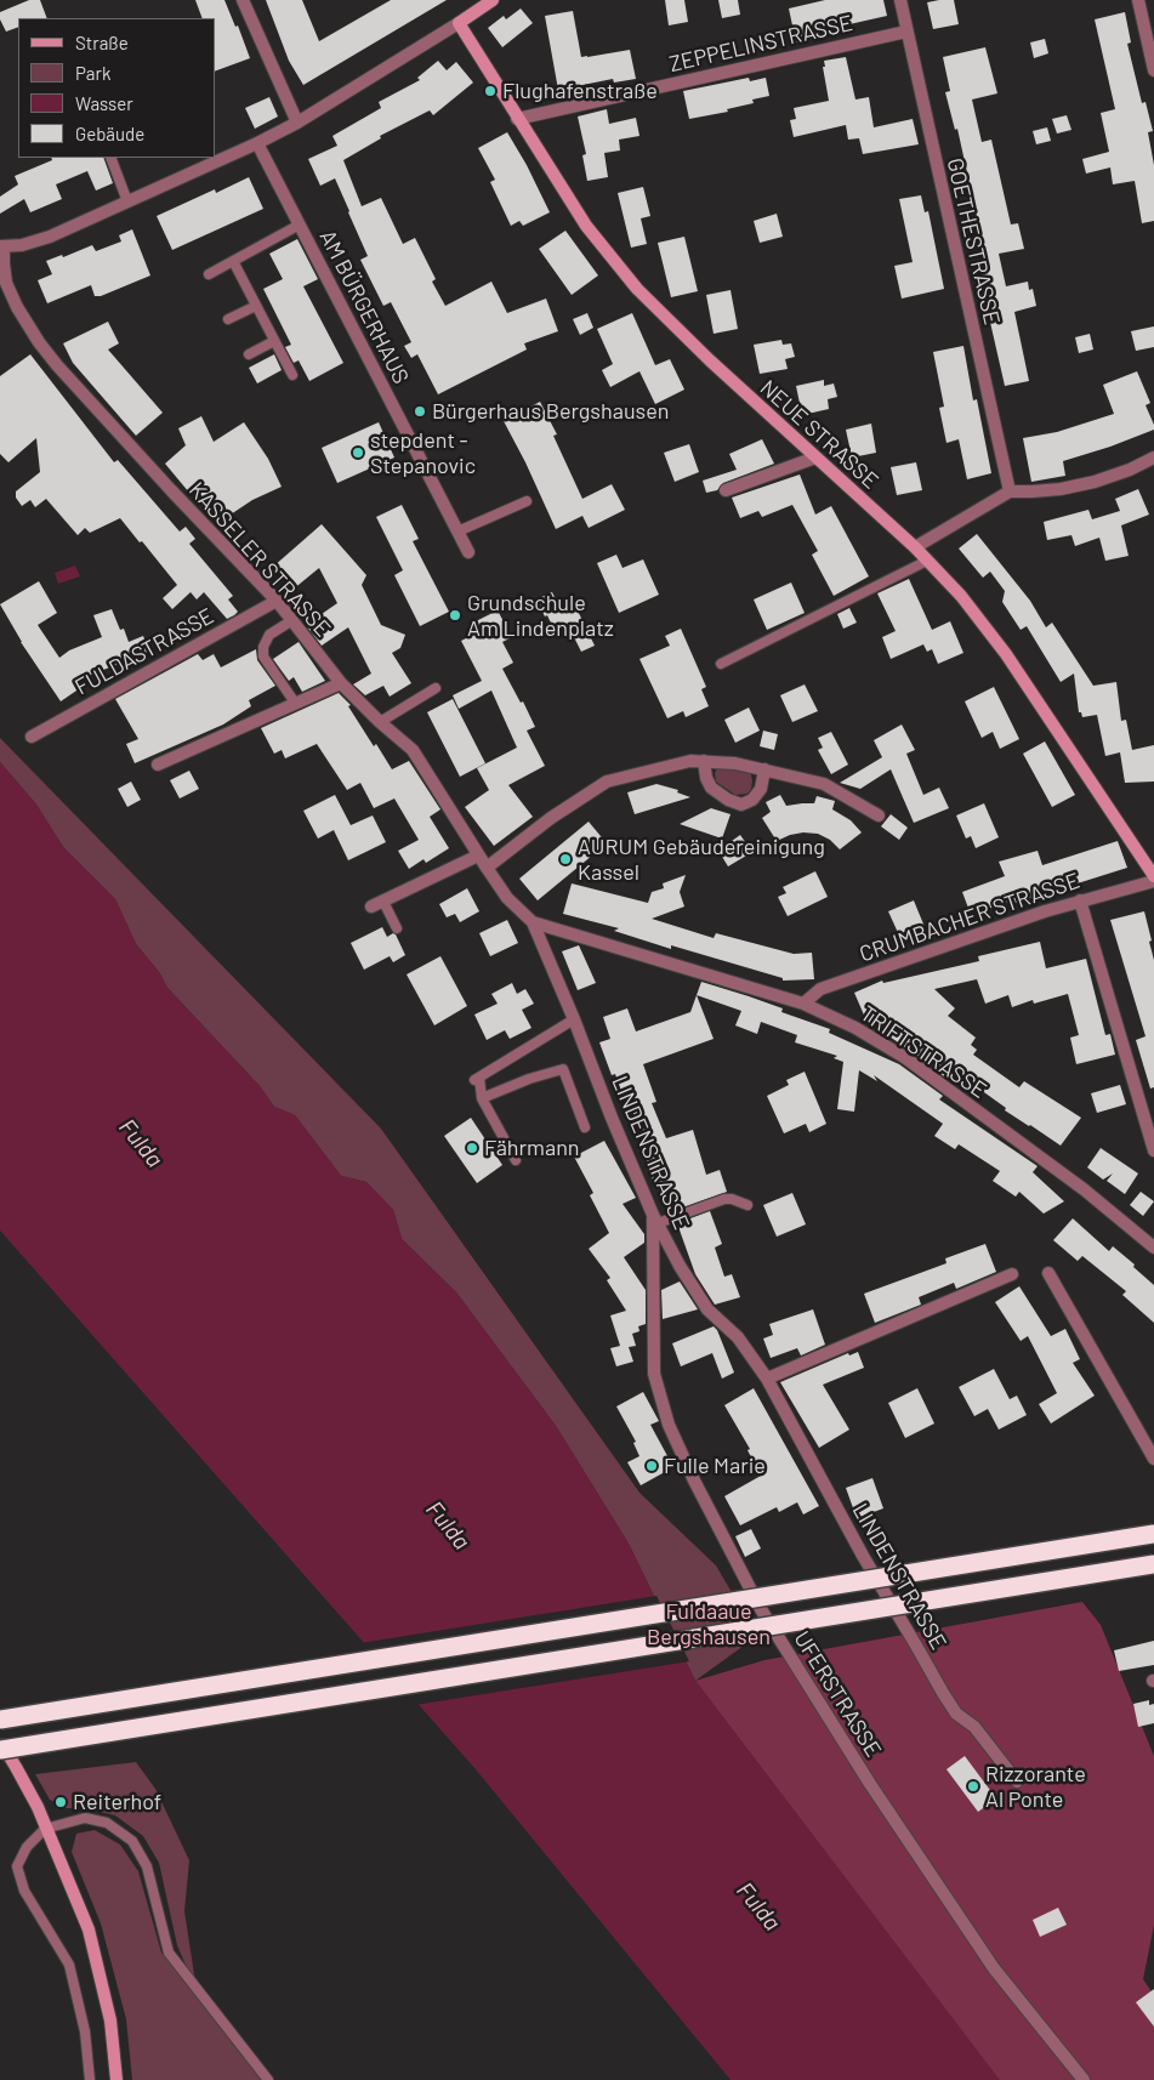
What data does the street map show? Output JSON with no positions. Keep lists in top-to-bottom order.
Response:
{
  "streets": {
    "street": [
      "ZEPPELINSTRASSE",
      "GOETHESTRASSE",
      "AM BÜRGERHAUS",
      "NEUE STRASSE",
      "KASSELER STRASSE",
      "FULDASTRASSE",
      "CRUMBACHER STRASSE",
      "TRIFTSTRASSE",
      "LINDENSTRASSE",
      "UFERSTRASSE"
    ]
  },
  "crossings": [
    ["ZEPPELINSTRASSE", "GOETHESTRASSE"],
    ["ZEPPELINSTRASSE", "NEUE STRASSE"],
    ["NEUE STRASSE", "CRUMBACHER STRASSE"],
    ["KASSELER STRASSE", "FULDASTRASSE"],
    ["KASSELER STRASSE", "TRIFTSTRASSE"],
    ["KASSELER STRASSE", "LINDENSTRASSE"],
    ["CRUMBACHER STRASSE", "TRIFTSTRASSE"],
    ["TRIFTSTRASSE", "LINDENSTRASSE"],
    ["LINDENSTRASSE", "UFERSTRASSE"]
  ],
  "water": ["Fulda"],
  "parks": ["Fuldaaue Bergshausen"],
  "places": [
    "Flughafenstraße",
    "Bürgerhaus Bergshausen",
    "stepdent - Stepanovic",
    "Grundschule Am Lindenplatz",
    "AURUM Gebäudereinigung Kassel",
    "Fährmann",
    "Fulle Marie",
    "Rizzorante Al Ponte",
    "Reiterhof"
  ],
  "legend": [
    "Straße",
    "Park",
    "Wasser",
    "Gebäude"
  ]
}
